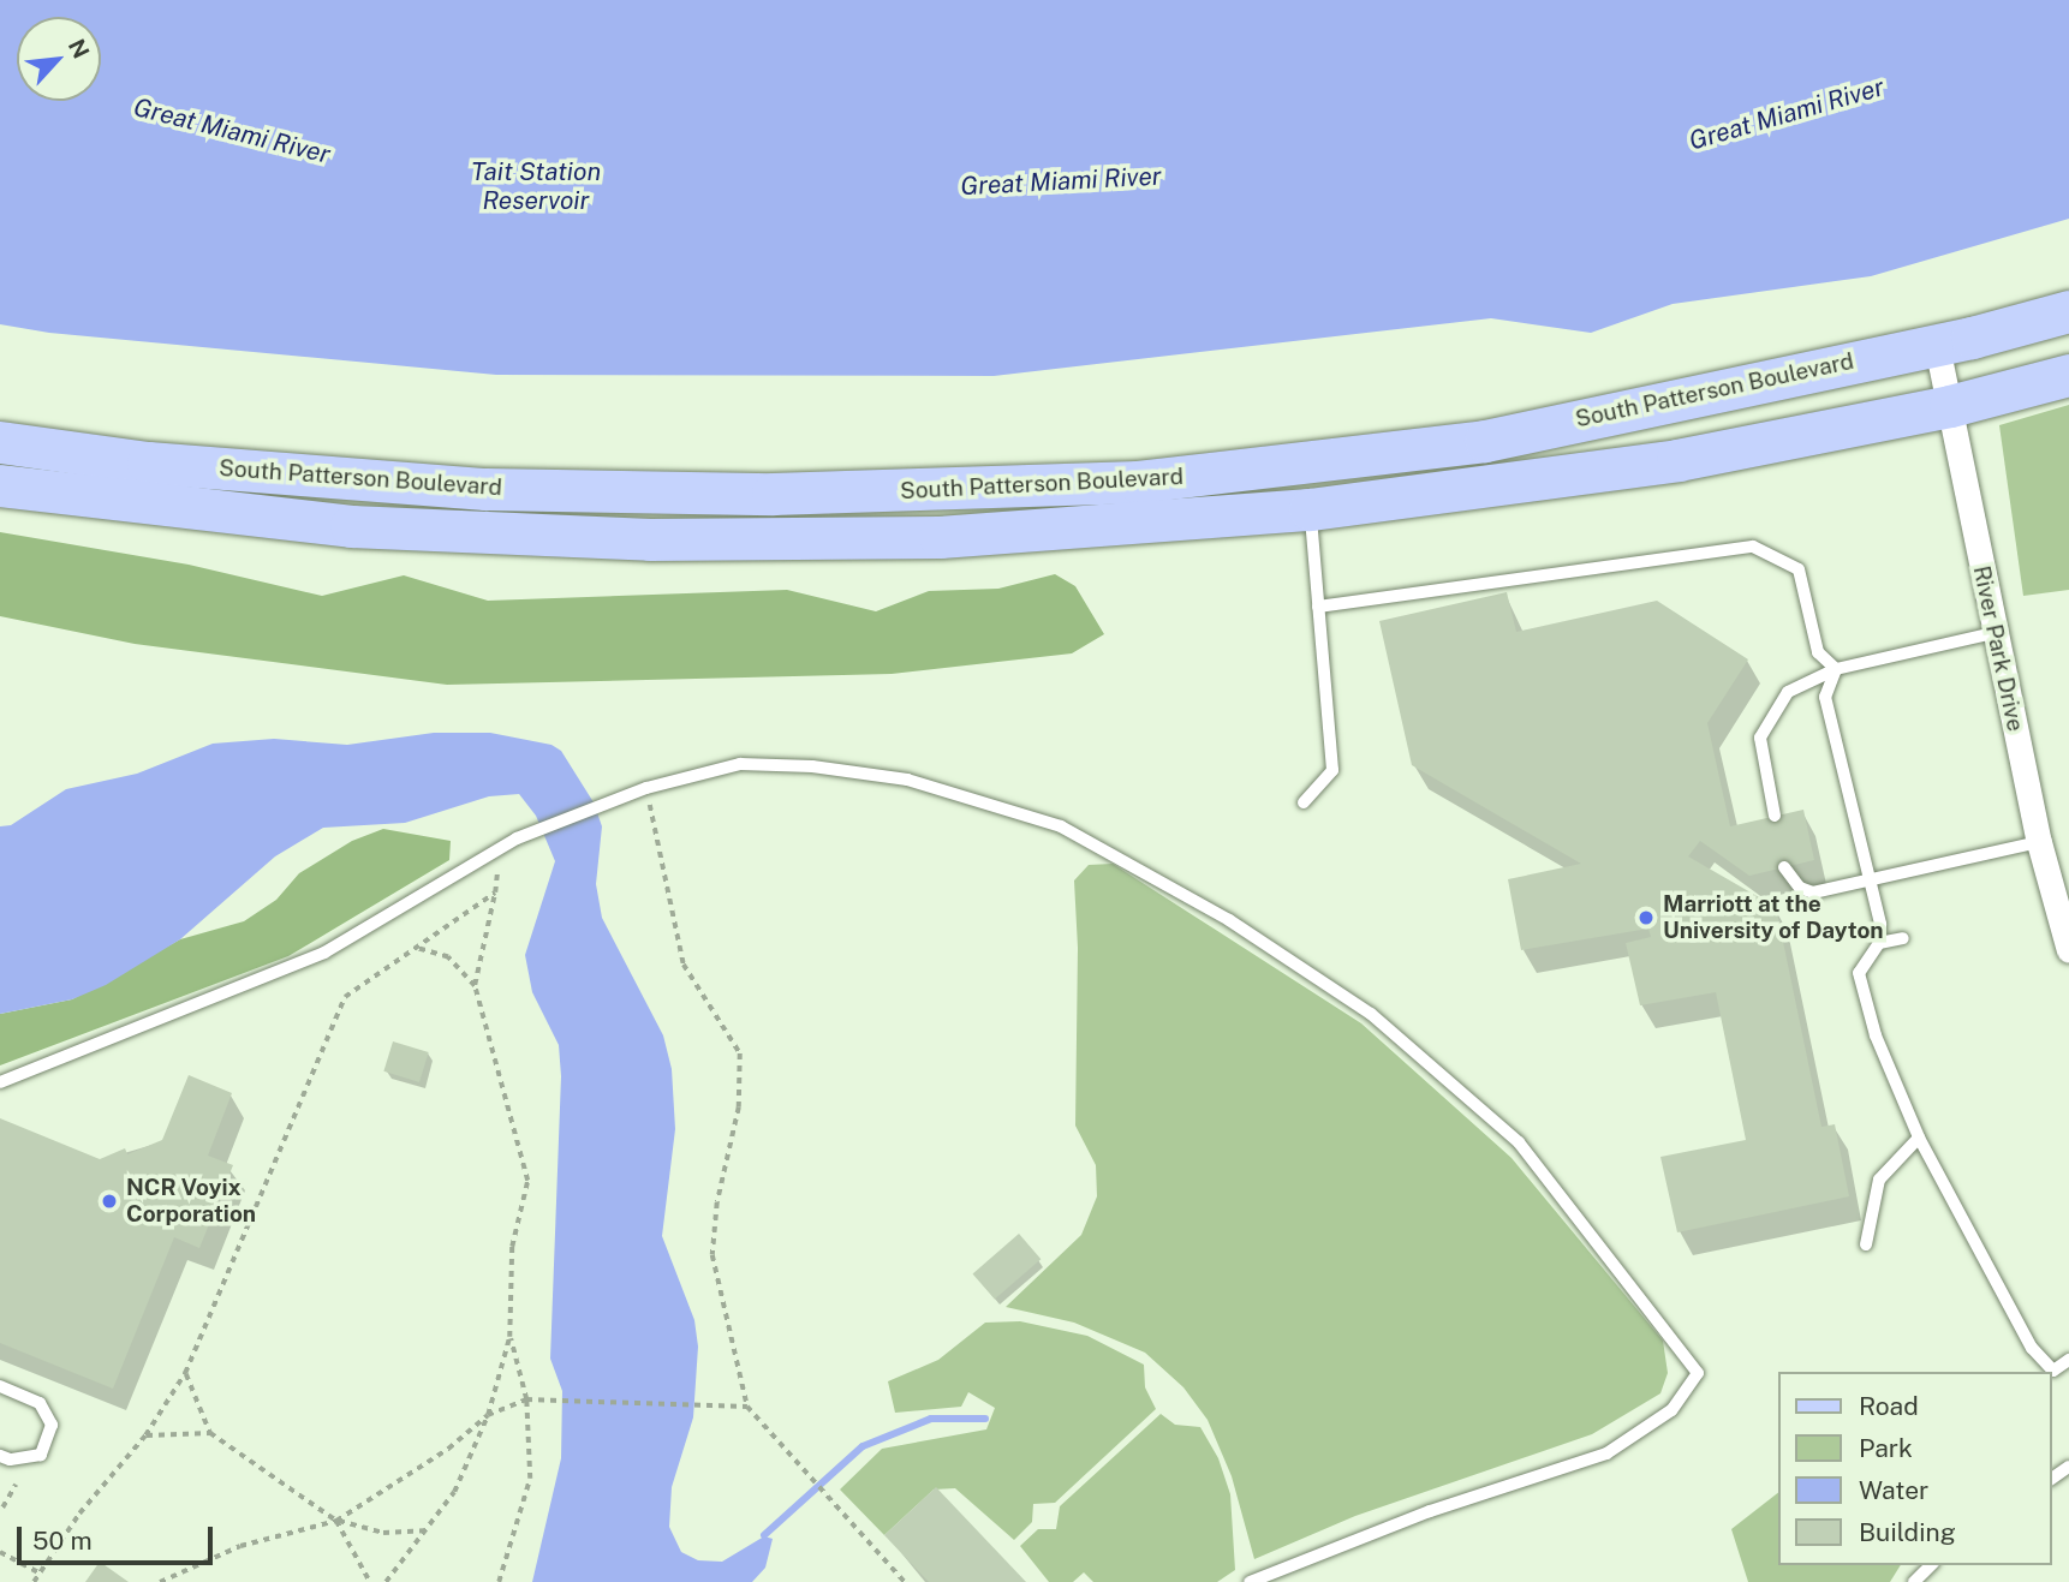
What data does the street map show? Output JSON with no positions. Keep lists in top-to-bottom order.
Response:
{
  "streets": {
    "main road": ["South Patterson Boulevard"],
    "street": ["River Park Drive"]
  },
  "crossings": [
    ["South Patterson Boulevard", "River Park Drive"]
  ],
  "water": ["Great Miami River", "Tait Station Reservoir"],
  "places": ["Marriott at the University of Dayton", "NCR Voyix Corporation"],
  "legend": [
    "Road",
    "Park",
    "Water",
    "Building"
  ],
  "scale_bar": "50 m",
  "north": "top right"
}
